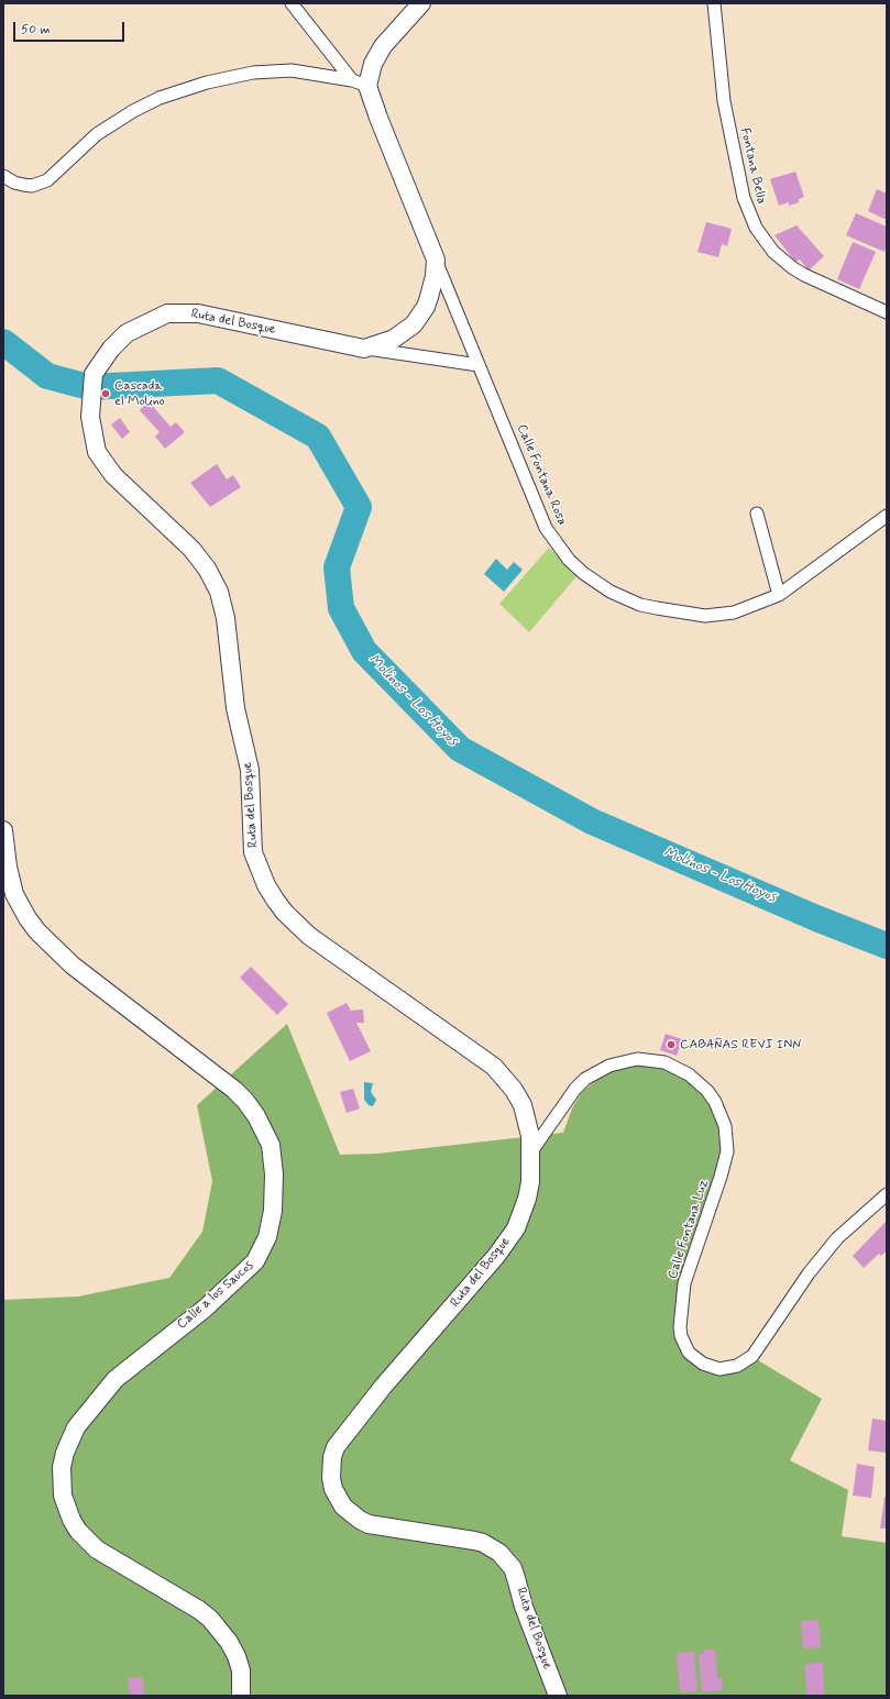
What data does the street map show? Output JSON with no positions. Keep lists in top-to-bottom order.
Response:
{
  "streets": {
    "street": [
      "Fontana Bella",
      "Ruta del Bosque",
      "Calle Fontana Rosa",
      "Calle Fontana Luz",
      "Calle a los Saucos"
    ]
  },
  "crossings": [
    ["Ruta del Bosque", "Calle Fontana Rosa"],
    ["Ruta del Bosque", "Calle Fontana Luz"]
  ],
  "water": ["Molinos - Los Hoyos"],
  "places": ["Cascada el Molino", "CABAÑAS REVI INN"],
  "scale_bar": "50 m"
}
